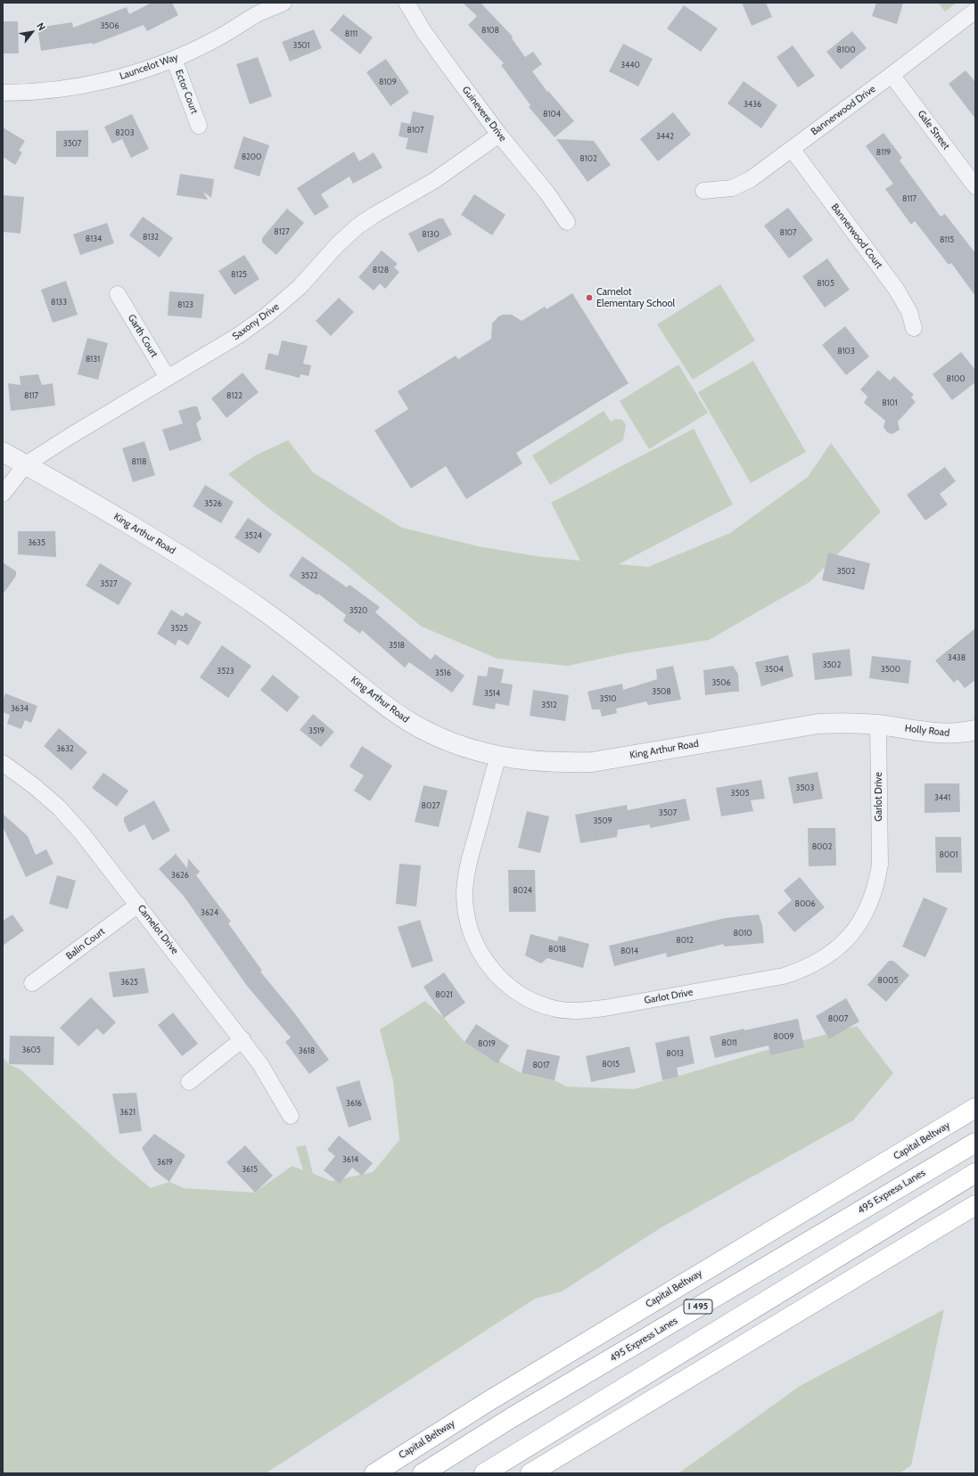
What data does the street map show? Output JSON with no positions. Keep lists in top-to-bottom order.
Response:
{
  "streets": {
    "highway": ["Capital Beltway", "495 Express Lanes", "I 495"],
    "street": [
      "Launcelot Way",
      "Ector Court",
      "Bannerwood Drive",
      "Guinevere Drive",
      "Gale Street",
      "Bannerwood Court",
      "Saxony Drive",
      "Garth Court",
      "King Arthur Road",
      "Holly Road",
      "Garlot Drive",
      "Camelot Drive",
      "Balin Court"
    ]
  },
  "crossings": [
    ["Launcelot Way", "Ector Court"],
    ["Bannerwood Drive", "Gale Street"],
    ["Bannerwood Drive", "Bannerwood Court"],
    ["Guinevere Drive", "Saxony Drive"],
    ["Saxony Drive", "Garth Court"],
    ["Saxony Drive", "King Arthur Road"],
    ["King Arthur Road", "Holly Road"],
    ["King Arthur Road", "Garlot Drive"],
    ["Holly Road", "Garlot Drive"],
    ["Camelot Drive", "Balin Court"]
  ],
  "places": ["Camelot Elementary School"],
  "house_numbers": [
    "3506",
    "8108",
    "8111",
    "3501",
    "8100",
    "3440",
    "8109",
    "3436",
    "8104",
    "8107",
    "8203",
    "3442",
    "3507",
    "8119",
    "8200",
    "8102",
    "8117",
    "8127",
    "8107",
    "8130",
    "8132",
    "8134",
    "8115",
    "8128",
    "8125",
    "8105",
    "8133",
    "8123",
    "8103",
    "8131",
    "8100",
    "8117",
    "8122",
    "8101",
    "8118",
    "3526",
    "3524",
    "3635",
    "3502",
    "3522",
    "3527",
    "3520",
    "3525",
    "3518",
    "3438",
    "3502",
    "3504",
    "3500",
    "3523",
    "3516",
    "3506",
    "3508",
    "3514",
    "3510",
    "3512",
    "3634",
    "3519",
    "3632",
    "3503",
    "3505",
    "3441",
    "8027",
    "3507",
    "3509",
    "8002",
    "8001",
    "3626",
    "8024",
    "8006",
    "3624",
    "8010",
    "8012",
    "8018",
    "8014",
    "8005",
    "3625",
    "8021",
    "8007",
    "8009",
    "8011",
    "8019",
    "3605",
    "3618",
    "8013",
    "8015",
    "8017",
    "3616",
    "3621",
    "3614",
    "3619",
    "3615"
  ],
  "north": "top right"
}
